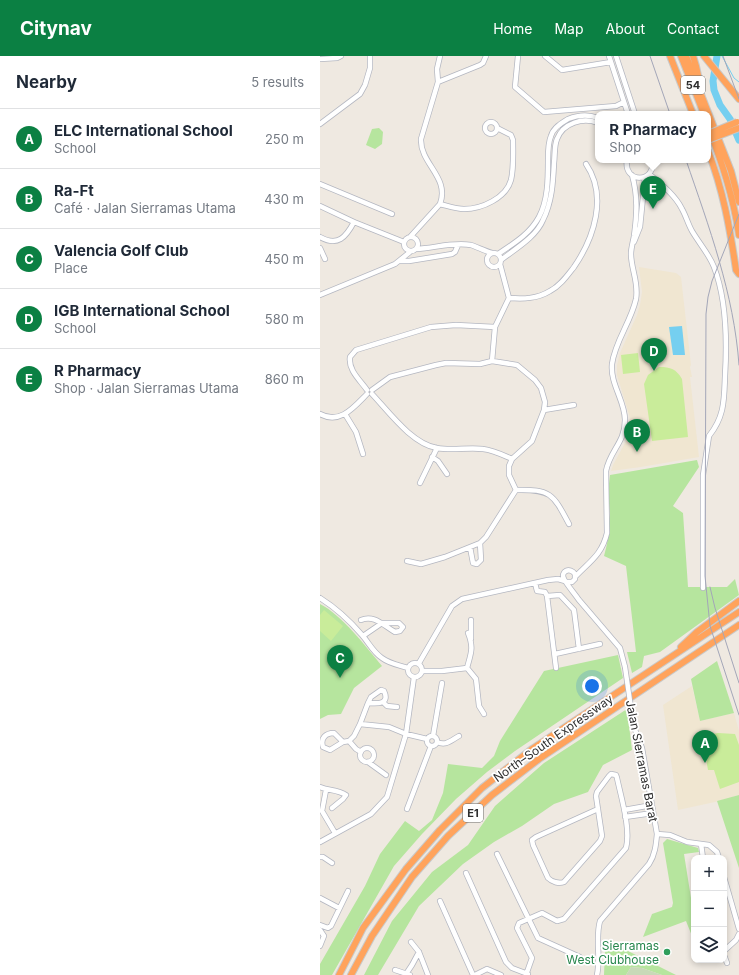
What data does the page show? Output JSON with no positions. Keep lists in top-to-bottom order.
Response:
{
  "streets": {
    "highway": ["54", "North–South Expressway", "E1"],
    "street": ["Jalan Sierramas Barat"]
  },
  "places": ["Sierramas West Clubhouse"],
  "page": {
    "header": "Citynav",
    "nav": [
      "Home",
      "Map",
      "About",
      "Contact"
    ],
    "heading": ["Nearby", "5 results"],
    "list": [
      {
        "mark": "A",
        "name": "ELC International School",
        "note": "School",
        "value": "250 m"
      },
      {
        "mark": "B",
        "name": "Ra-Ft",
        "note": "Café · Jalan Sierramas Utama",
        "value": "430 m"
      },
      {
        "mark": "C",
        "name": "Valencia Golf Club",
        "note": "Place",
        "value": "450 m"
      },
      {
        "mark": "D",
        "name": "IGB International School",
        "note": "School",
        "value": "580 m"
      },
      {
        "mark": "E",
        "name": "R Pharmacy",
        "note": "Shop · Jalan Sierramas Utama",
        "value": "860 m"
      }
    ],
    "popup": ["R Pharmacy", "Shop"],
    "pins": [
      "E",
      "D",
      "B",
      "C",
      "A"
    ],
    "map_buttons": ["+", "−"]
  }
}
